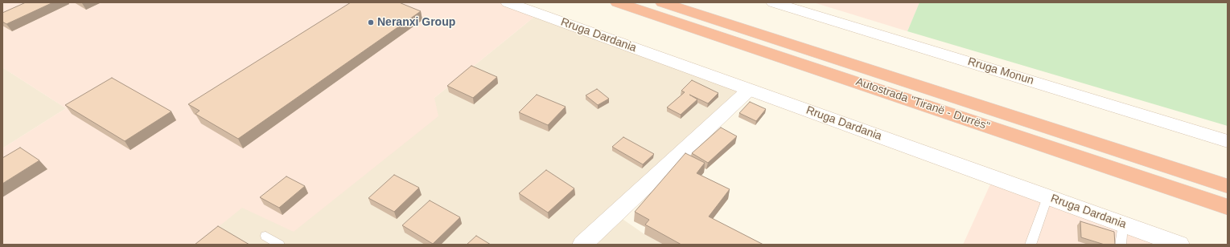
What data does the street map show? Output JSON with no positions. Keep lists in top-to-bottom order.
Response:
{
  "streets": {
    "highway": ["Autostrada \"Tiranë - Durrës\""],
    "main road": ["Rruga Dardania", "Rruga Monun"]
  },
  "places": ["Neranxi Group"]
}
